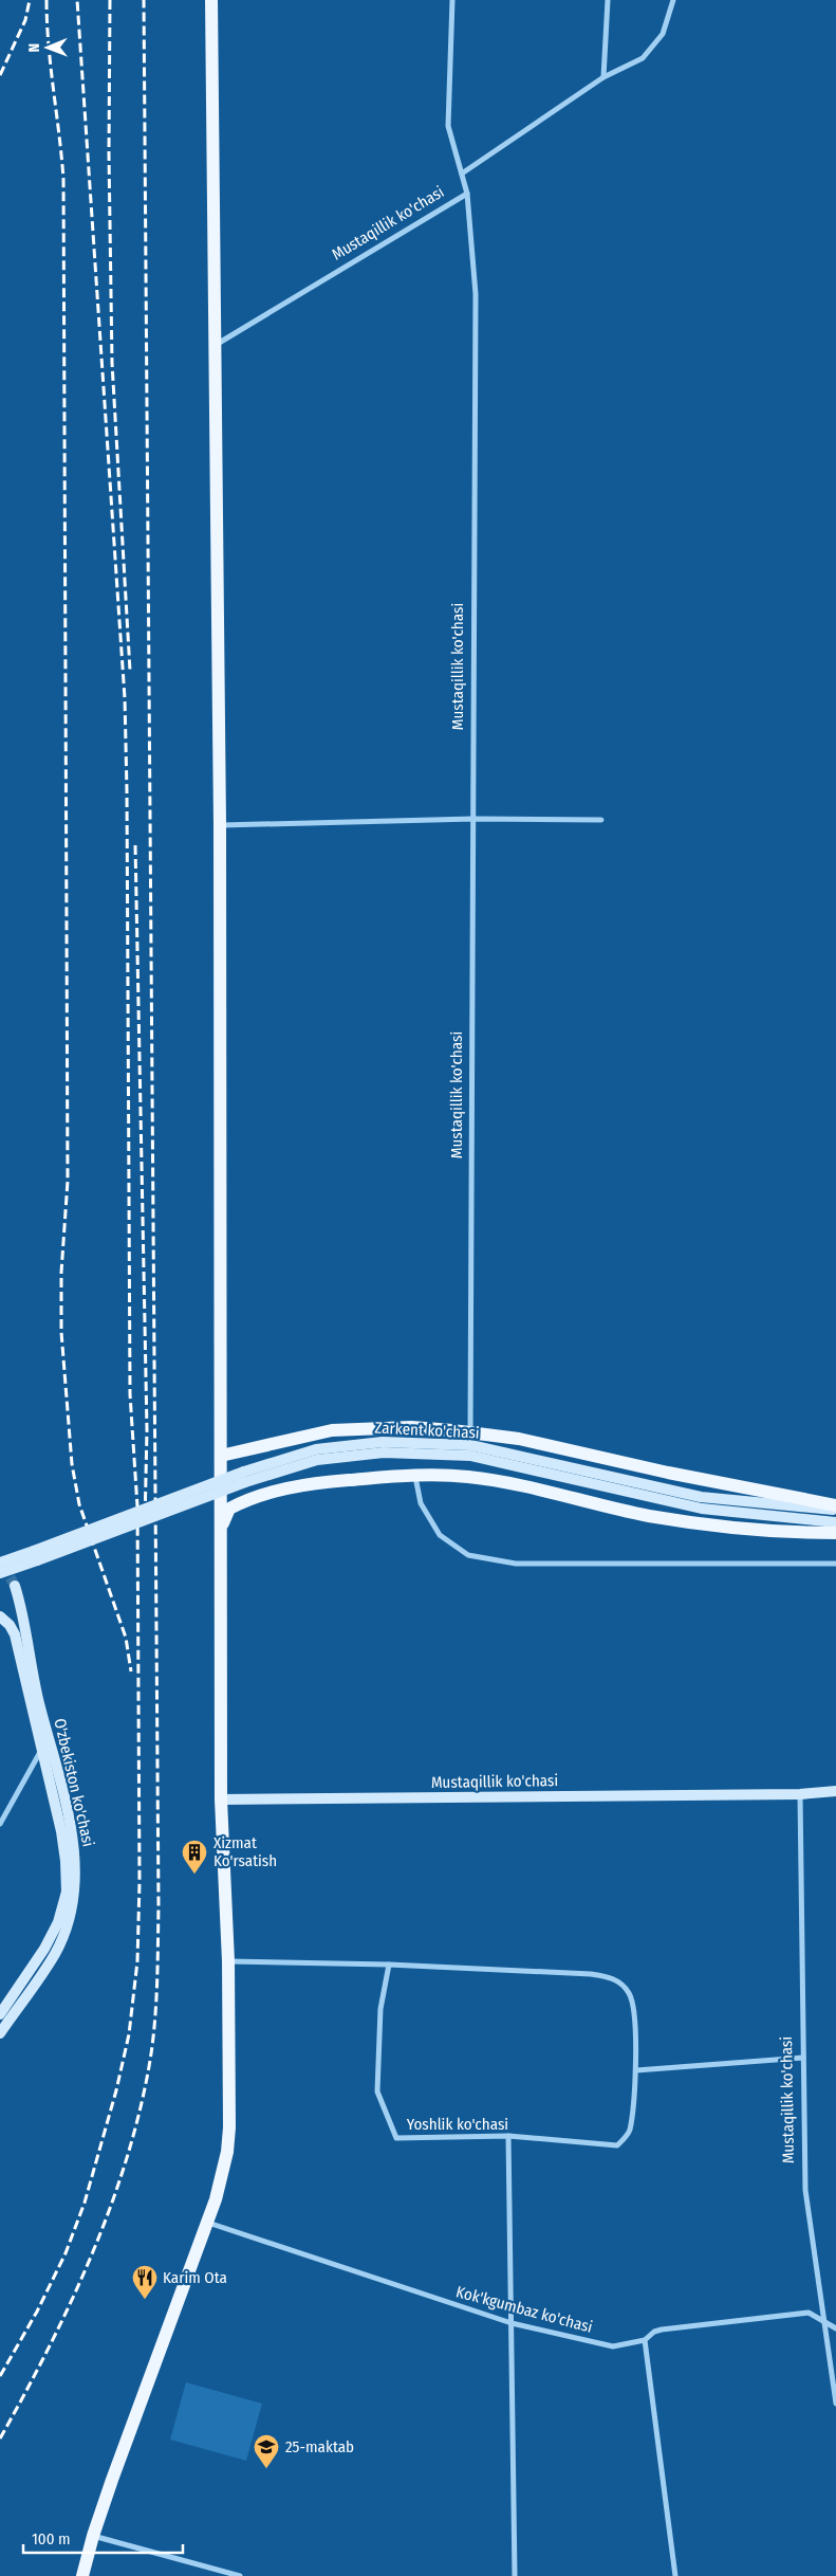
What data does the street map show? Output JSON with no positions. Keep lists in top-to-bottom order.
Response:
{
  "streets": {
    "main road": ["Mustaqillik ko'chasi", "Zarkent ko'chasi", "O'zbekiston ko'chasi"],
    "street": ["Yoshlik ko'chasi", "Kok'kgumbaz ko'chasi"]
  },
  "crossings": [
    ["Mustaqillik ko'chasi", "Kok'kgumbaz ko'chasi"]
  ],
  "places": {
    "building": ["Xizmat Ko'rsatish"],
    "restaurant": ["Karim Ota"],
    "school or university": ["25-maktab"]
  },
  "scale_bar": "100 m",
  "north": "left"
}
